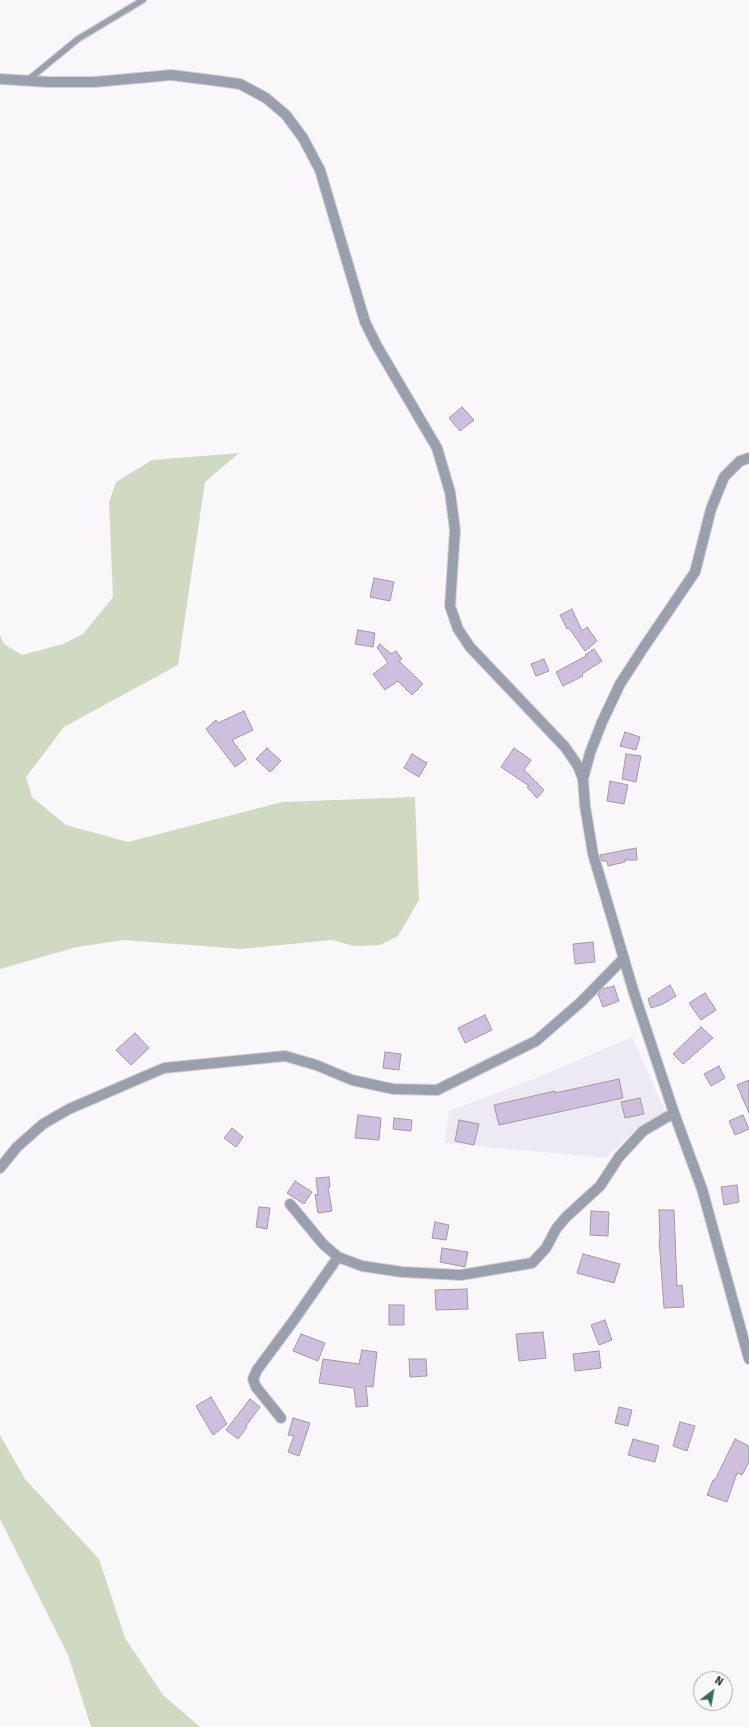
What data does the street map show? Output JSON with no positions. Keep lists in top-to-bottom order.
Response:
{
  "north": "top right"
}
